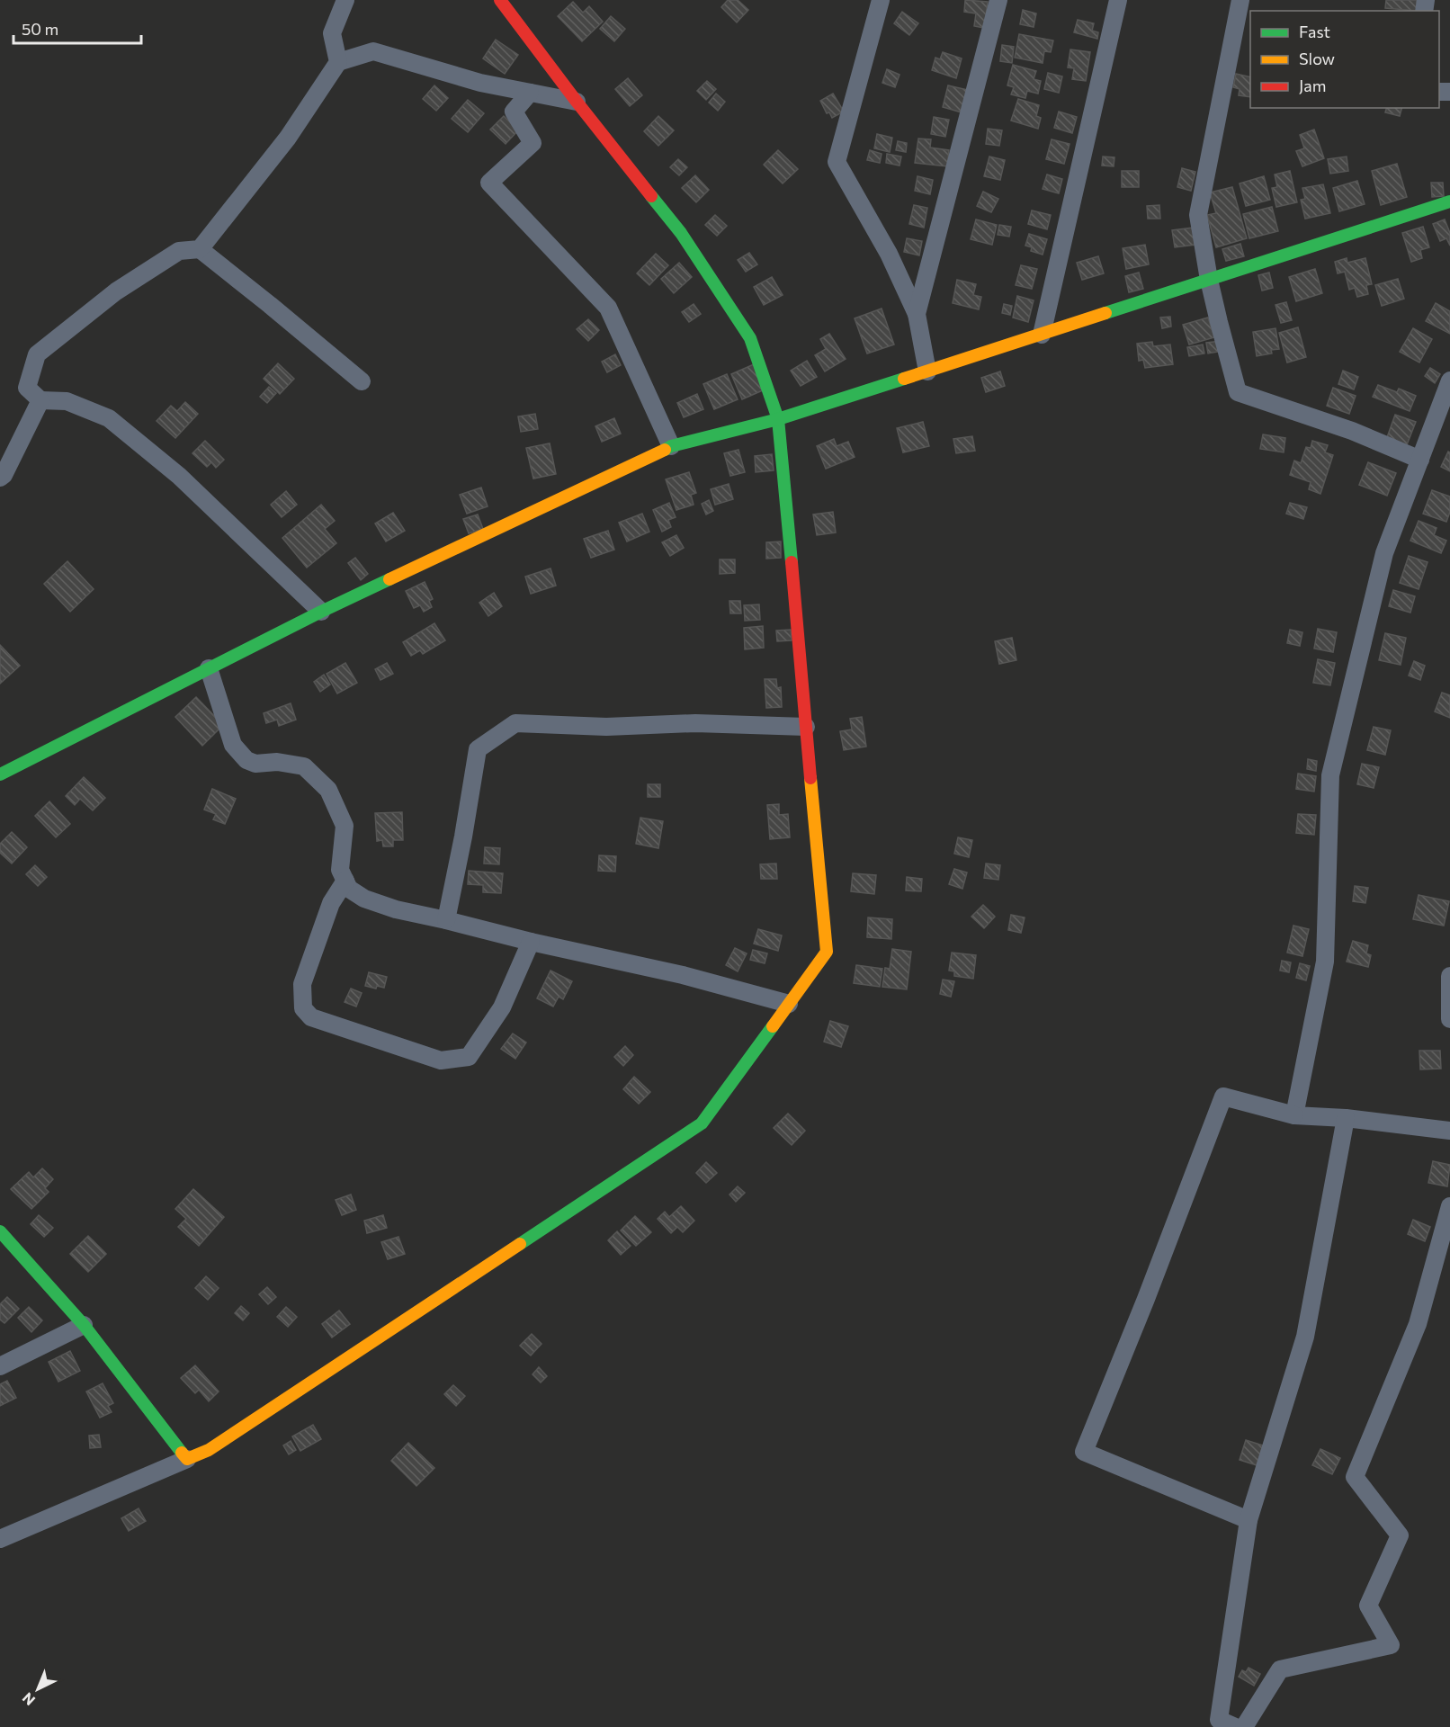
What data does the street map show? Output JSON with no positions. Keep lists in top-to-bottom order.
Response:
{
  "legend": ["Fast", "Slow", "Jam"],
  "scale_bar": "50 m",
  "north": "bottom left"
}
